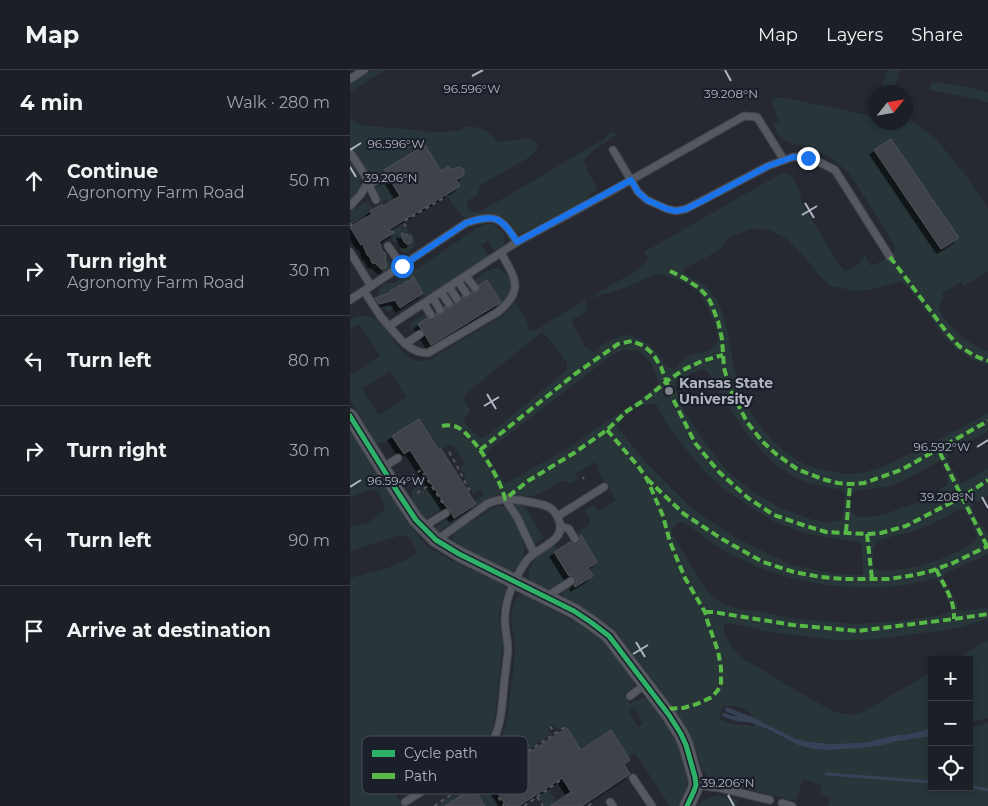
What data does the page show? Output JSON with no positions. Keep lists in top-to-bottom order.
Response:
{
  "places": ["Kansas State University"],
  "legend": ["Cycle path", "Path"],
  "north": "top right",
  "page": {
    "header": "Map",
    "nav": ["Map", "Layers", "Share"],
    "heading": ["4 min", "Walk · 280 m"],
    "list": [
      ["Continue", "Agronomy Farm Road", "50 m"],
      ["Turn right", "Agronomy Farm Road", "30 m"],
      ["Turn left", "80 m"],
      ["Turn right", "30 m"],
      ["Turn left", "90 m"],
      "Arrive at destination"
    ],
    "map_buttons": ["+", "−"]
  },
  "coordinates": [
    "96.596°W",
    "39.208°N",
    "39.206°N",
    "96.592°W",
    "96.594°W"
  ]
}
